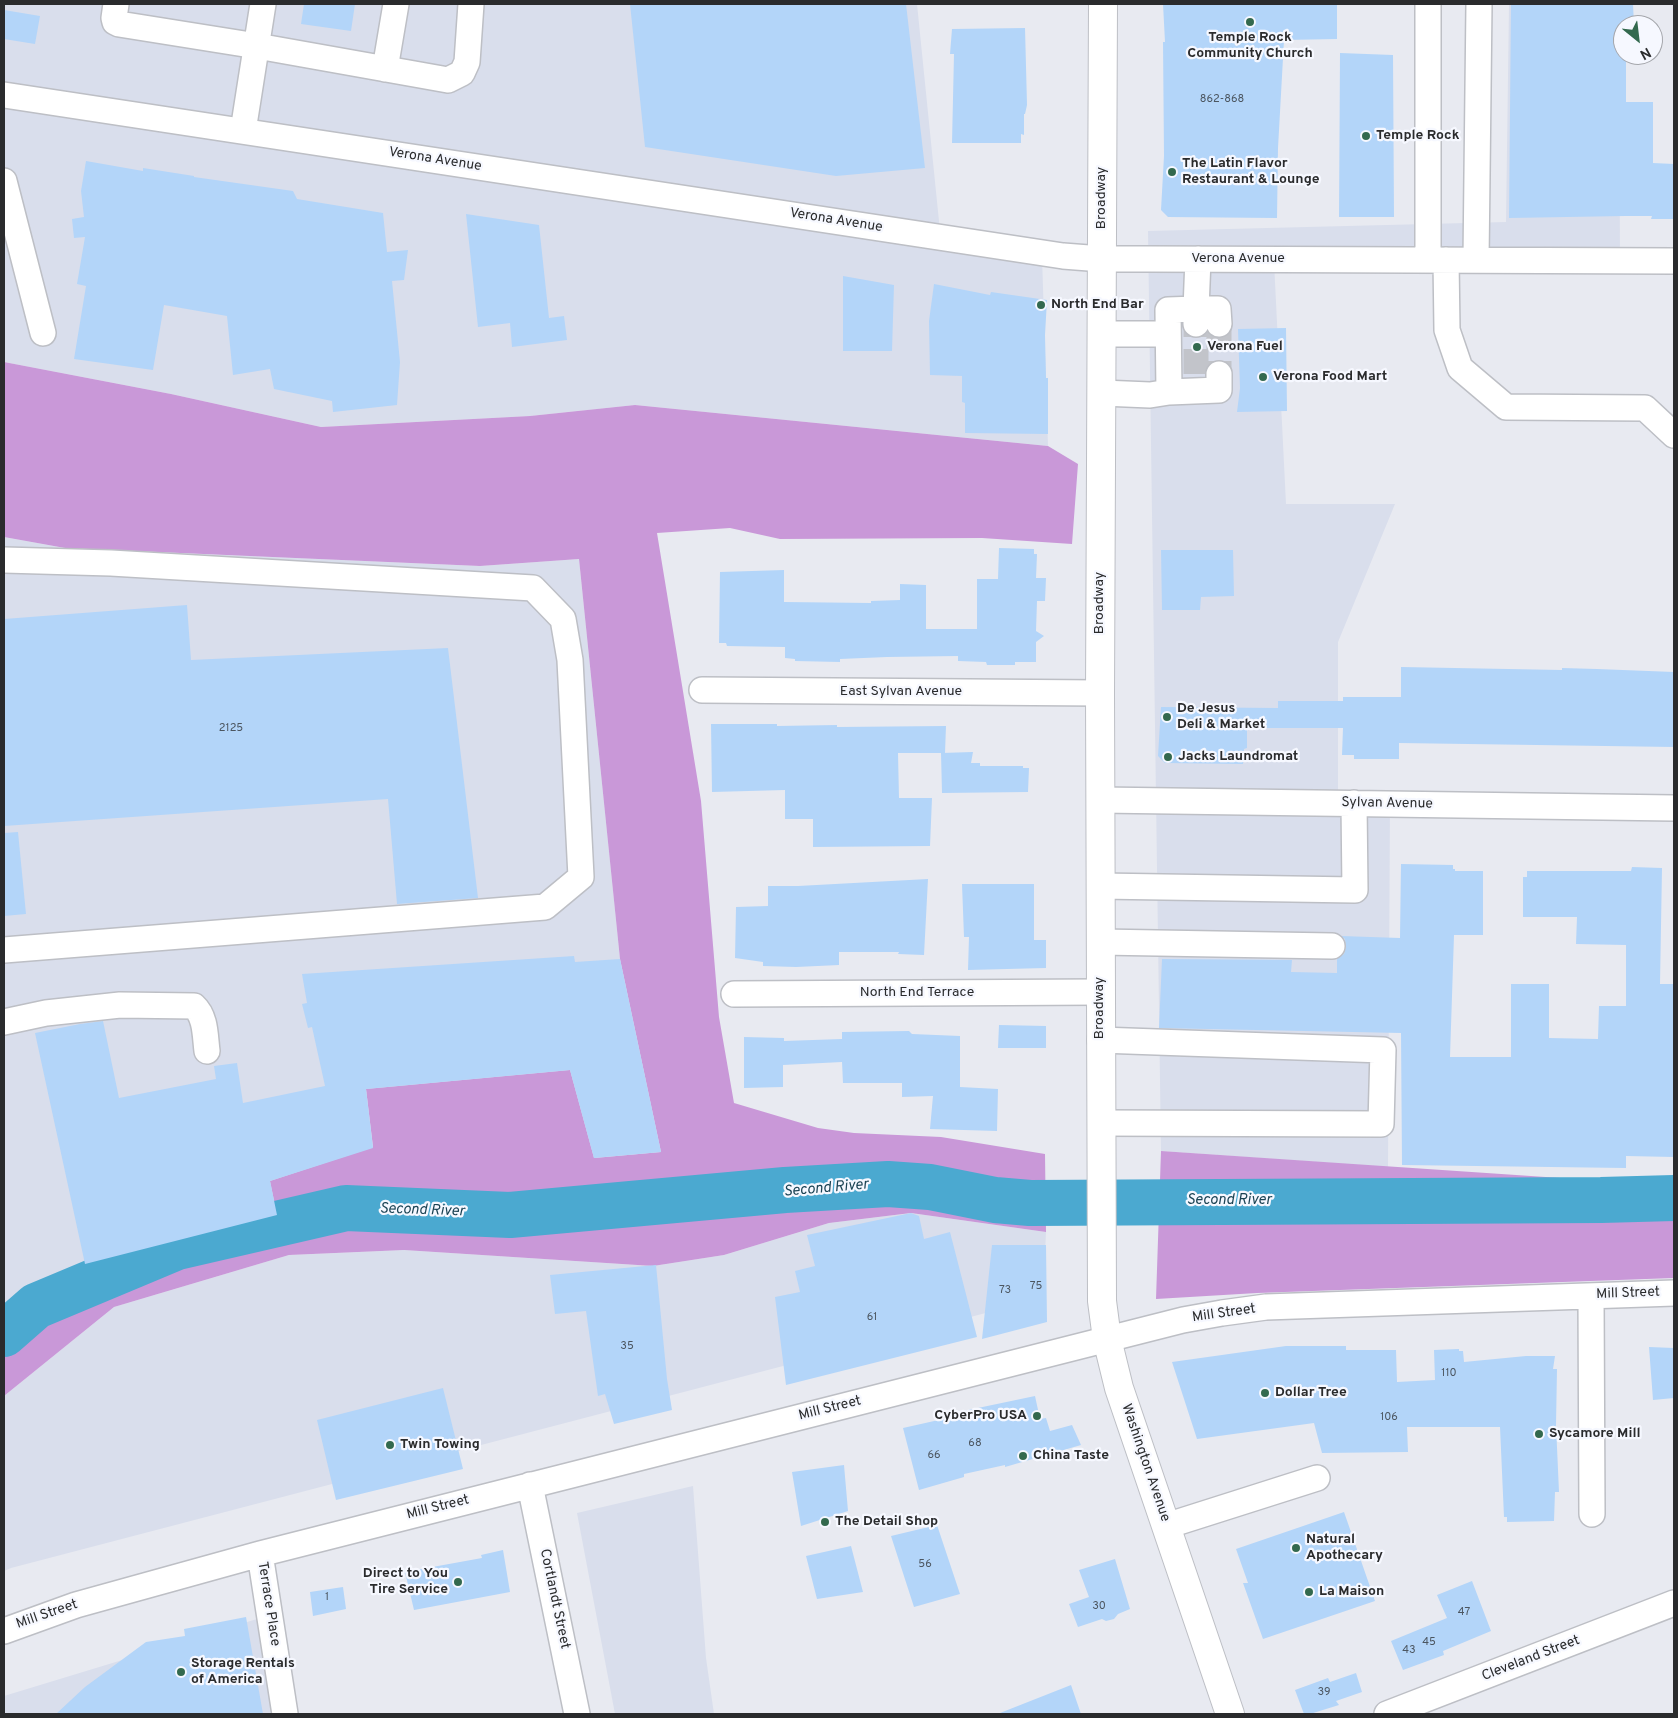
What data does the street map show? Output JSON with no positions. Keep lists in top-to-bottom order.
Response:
{
  "streets": {
    "main road": ["Broadway", "Washington Avenue"],
    "street": [
      "Verona Avenue",
      "East Sylvan Avenue",
      "Sylvan Avenue",
      "North End Terrace",
      "Mill Street",
      "Cortlandt Street",
      "Terrace Place",
      "Cleveland Street"
    ]
  },
  "crossings": [
    ["Verona Avenue", "Broadway"],
    ["Broadway", "East Sylvan Avenue"],
    ["Broadway", "Sylvan Avenue"],
    ["Broadway", "North End Terrace"],
    ["Broadway", "Washington Avenue"],
    ["Mill Street", "Washington Avenue"],
    ["Mill Street", "Cortlandt Street"],
    ["Mill Street", "Terrace Place"]
  ],
  "water": ["Second River"],
  "places": [
    "Temple Rock Community Church",
    "Temple Rock",
    "The Latin Flavor Restaurant & Lounge",
    "North End Bar",
    "Verona Fuel",
    "Verona Food Mart",
    "De Jesus Deli & Market",
    "Jacks Laundromat",
    "Dollar Tree",
    "CyberPro USA",
    "Sycamore Mill",
    "Twin Towing",
    "China Taste",
    "The Detail Shop",
    "Natural Apothecary",
    "Direct to You Tire Service",
    "La Maison",
    "Storage Rentals of America"
  ],
  "house_numbers": [
    "862-868",
    "2125",
    "75",
    "73",
    "61",
    "35",
    "110",
    "106",
    "68",
    "66",
    "56",
    "1",
    "30",
    "47",
    "45",
    "43",
    "39"
  ],
  "north": "bottom right"
}
